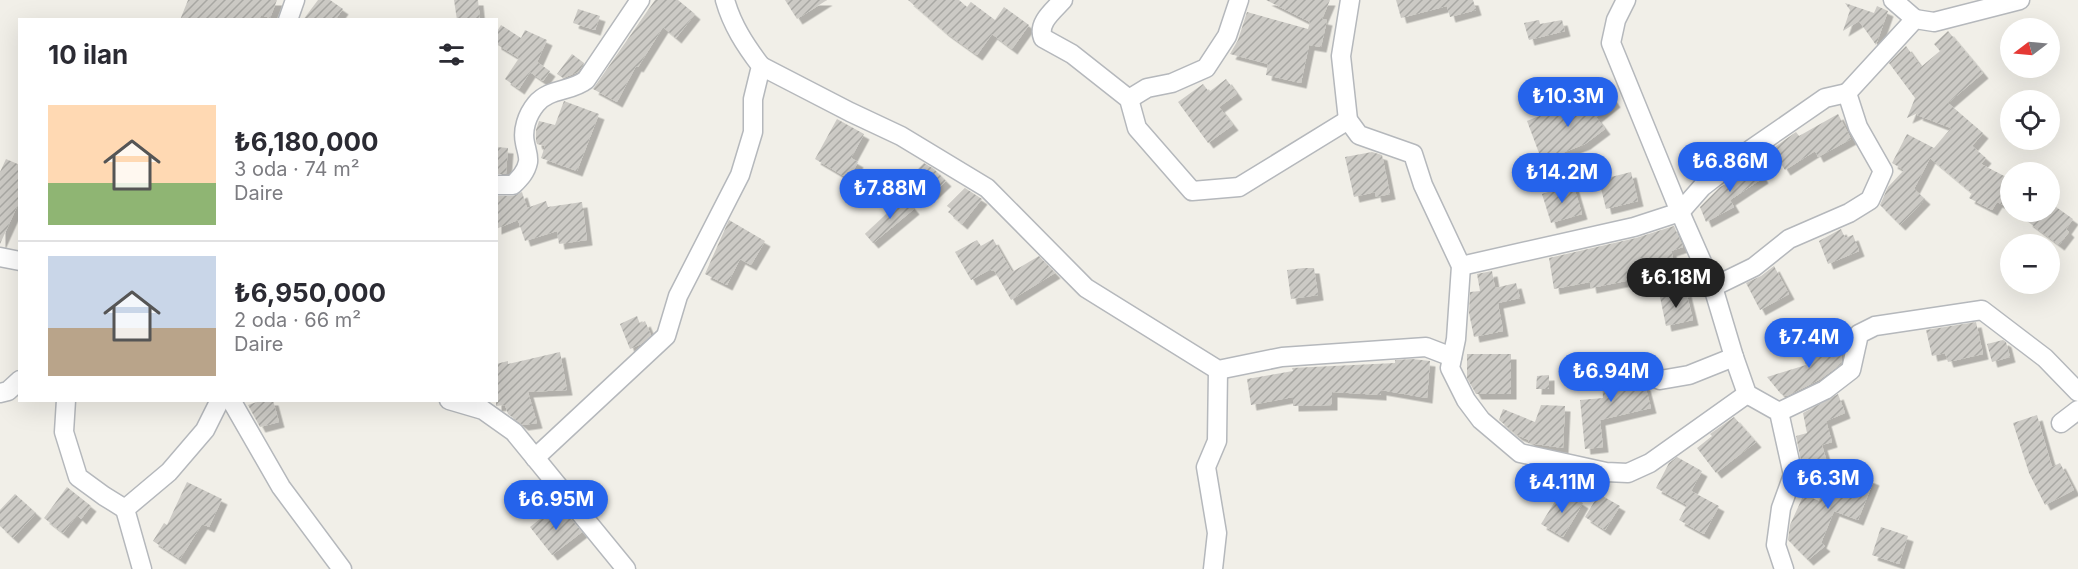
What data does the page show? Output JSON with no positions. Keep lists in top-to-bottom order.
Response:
{
  "north": "left",
  "page": {
    "map_buttons": ["+", "−"],
    "heading": "10 ilan",
    "price": [
      "₺10.3M",
      "₺6.86M",
      "₺14.2M",
      "₺7.88M",
      "₺6.18M",
      "₺7.4M",
      "₺6.94M",
      "₺6.3M",
      "₺4.11M",
      "₺6.95M"
    ],
    "list": [
      {
        "name": "₺6,180,000",
        "note": "3 oda · 74 m² · Daire"
      },
      {
        "name": "₺6,950,000",
        "note": "2 oda · 66 m² · Daire"
      }
    ]
  }
}
